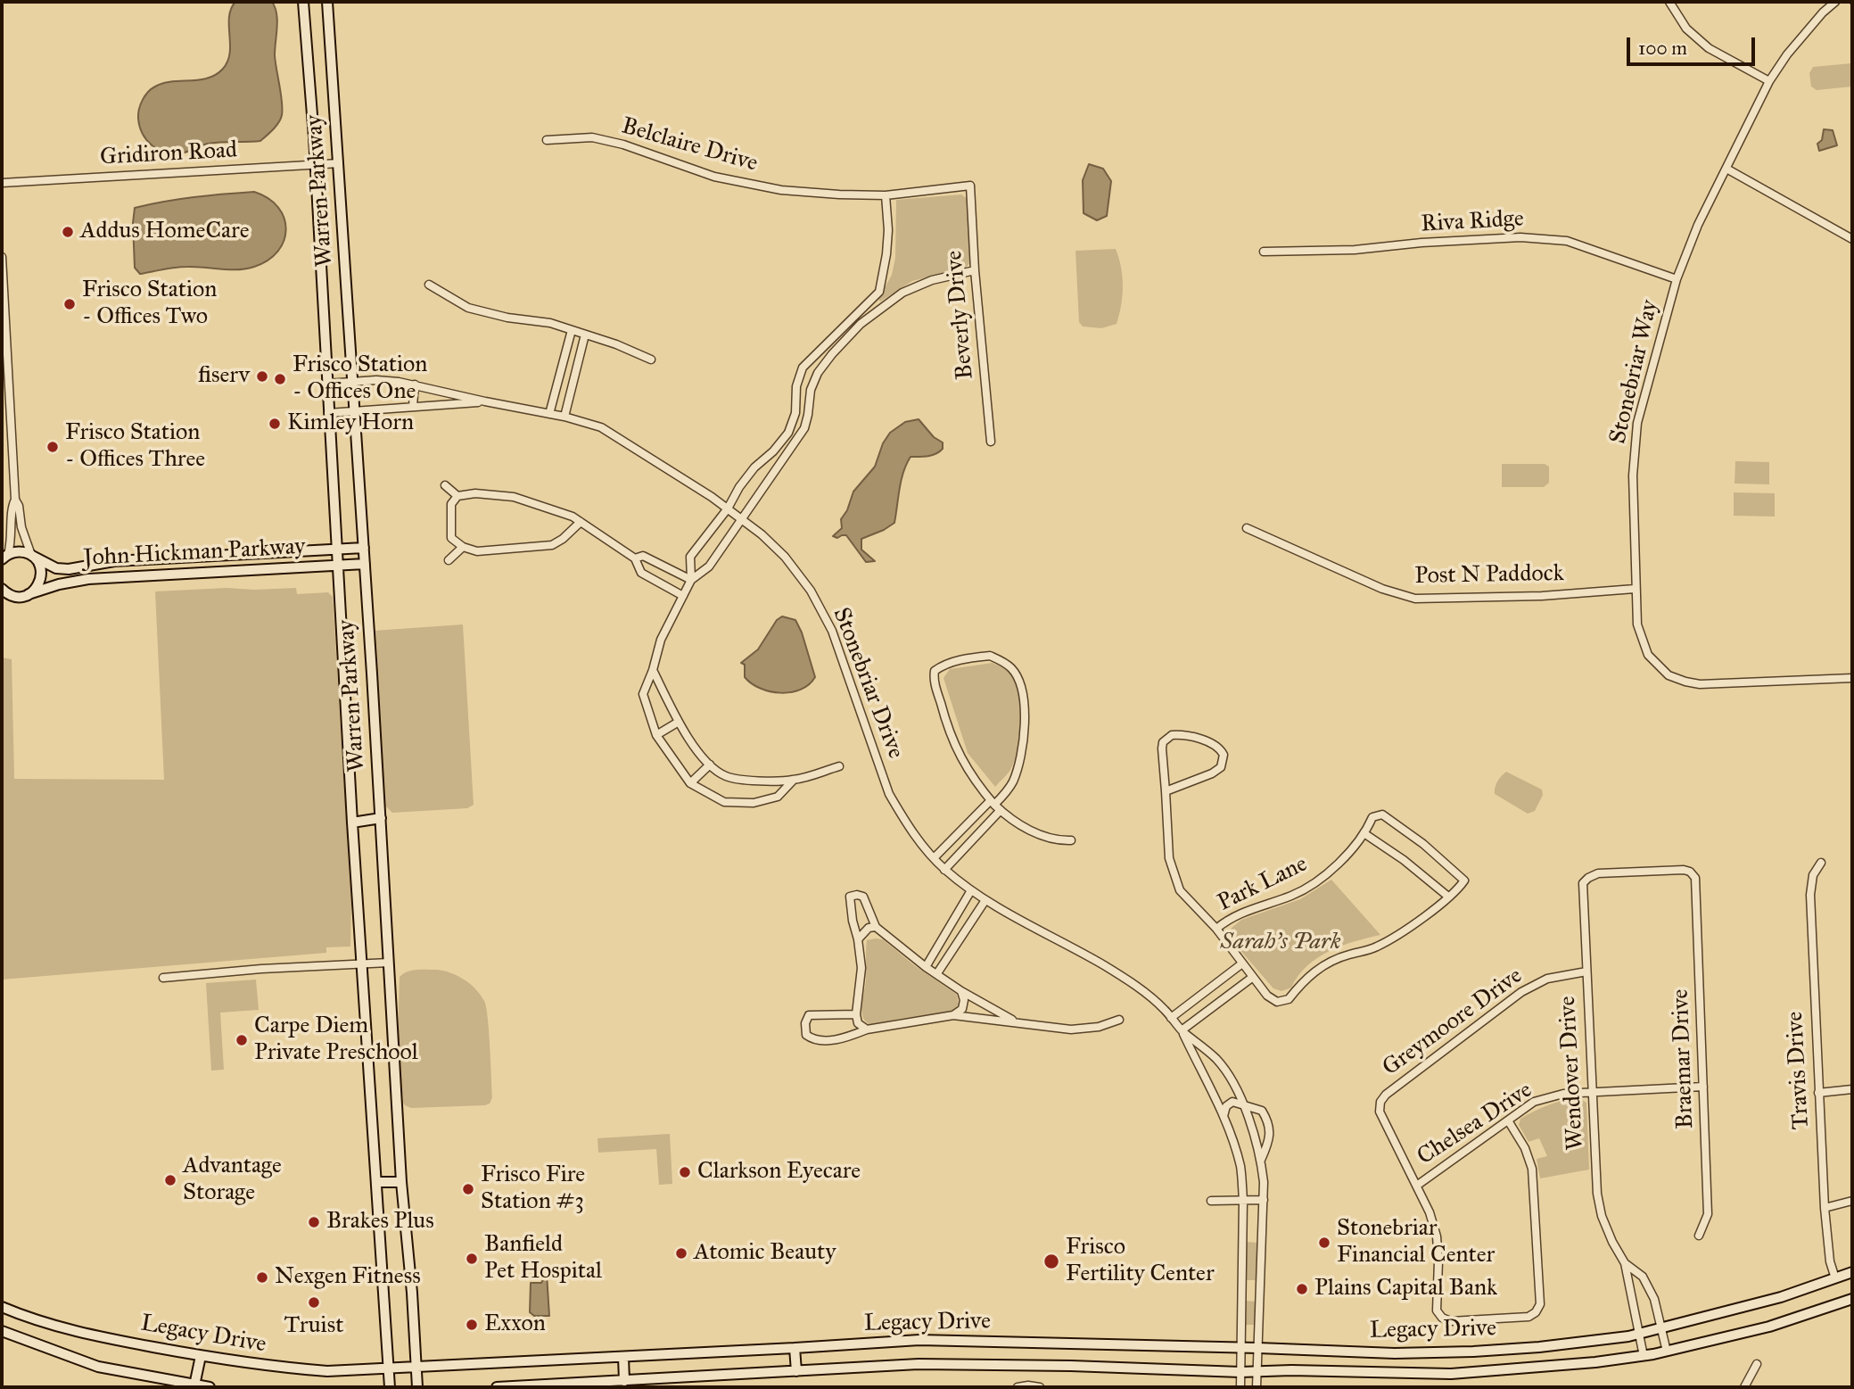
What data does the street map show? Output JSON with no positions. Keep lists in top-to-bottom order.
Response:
{
  "streets": {
    "main road": ["Warren Parkway", "John Hickman Parkway", "Legacy Drive"],
    "street": [
      "Belclaire Drive",
      "Gridiron Road",
      "Riva Ridge",
      "Beverly Drive",
      "Stonebriar Way",
      "Post N Paddock",
      "Stonebriar Drive",
      "Park Lane",
      "Greymoore Drive",
      "Braemar Drive",
      "Travis Drive",
      "Wendover Drive",
      "Chelsea Drive"
    ]
  },
  "crossings": [
    ["Belclaire Drive", "Beverly Drive"],
    ["Gridiron Road", "Warren Parkway"],
    ["Warren Parkway", "John Hickman Parkway"],
    ["Warren Parkway", "Stonebriar Drive"],
    ["Warren Parkway", "Legacy Drive"],
    ["Riva Ridge", "Stonebriar Way"],
    ["Stonebriar Way", "Post N Paddock"],
    ["Stonebriar Drive", "Legacy Drive"],
    ["Greymoore Drive", "Wendover Drive"],
    ["Greymoore Drive", "Chelsea Drive"],
    ["Braemar Drive", "Wendover Drive"],
    ["Braemar Drive", "Chelsea Drive"],
    ["Travis Drive", "Legacy Drive"],
    ["Wendover Drive", "Chelsea Drive"],
    ["Wendover Drive", "Legacy Drive"]
  ],
  "parks": ["Sarah's Park"],
  "places": [
    "Addus HomeCare",
    "Frisco Station - Offices Two",
    "fiserv",
    "Frisco Station - Offices One",
    "Kimley Horn",
    "Frisco Station - Offices Three",
    "Carpe Diem Private Preschool",
    "Clarkson Eyecare",
    "Advantage Storage",
    "Frisco Fire Station #3",
    "Brakes Plus",
    "Stonebriar Financial Center",
    "Atomic Beauty",
    "Banfield Pet Hospital",
    "Frisco Fertility Center",
    "Nexgen Fitness",
    "Plains Capital Bank",
    "Truist",
    "Exxon"
  ],
  "scale_bar": "100 m"
}
